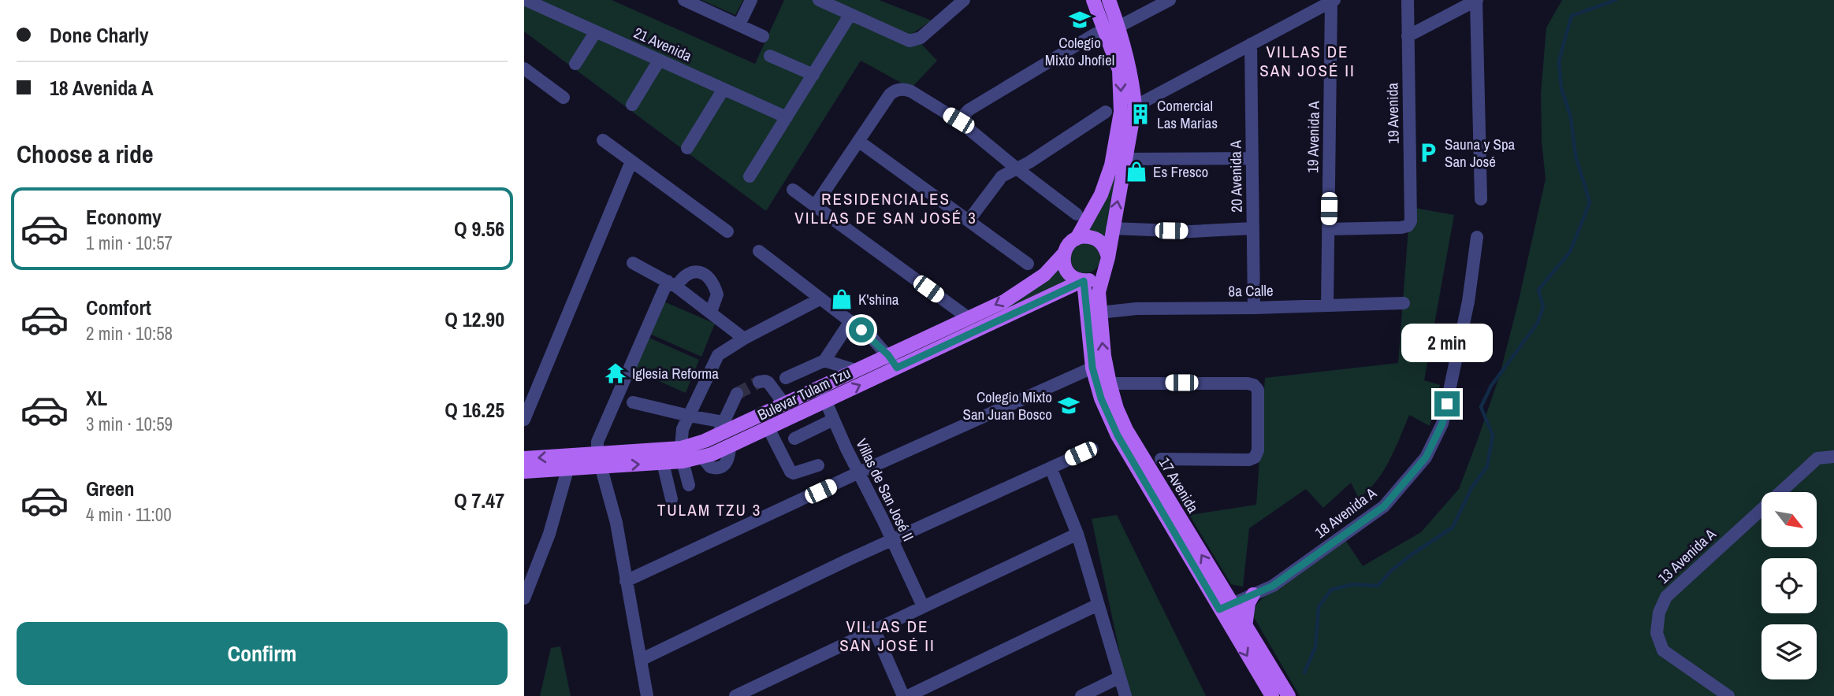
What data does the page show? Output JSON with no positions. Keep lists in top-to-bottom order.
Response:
{
  "streets": {
    "main road": ["Bulevar Tulam Tzu", "17 Avenida"],
    "street": [
      "21 Avenida",
      "19 Avenida",
      "19 Avenida A",
      "20 Avenida A",
      "8a Calle",
      "Villas de San José II",
      "18 Avenida A",
      "13 Avenida A"
    ]
  },
  "crossings": [
    ["19 Avenida", "19 Avenida A"],
    ["19 Avenida A", "8a Calle"],
    ["20 Avenida A", "8a Calle"],
    ["8a Calle", "17 Avenida"],
    ["Bulevar Tulam Tzu", "17 Avenida"],
    ["Bulevar Tulam Tzu", "Villas de San José II"],
    ["17 Avenida", "18 Avenida A"]
  ],
  "districts": [
    "VILLAS DE SAN JOSÉ II",
    "RESIDENCIALES VILLAS DE SAN JOSÉ 3",
    "TULAM TZU 3",
    "VILLAS DE SAN JOSÉ II"
  ],
  "places": {
    "school or university": ["Colegio Mixto Jhofiel", "Colegio Mixto San Juan Bosco"],
    "building": ["Comercial Las Marias"],
    "parking": ["Sauna y Spa San José"],
    "shop": ["Es Fresco", "K'shina"],
    "temple": ["Iglesia Reforma"]
  },
  "north": "bottom right",
  "page": {
    "banner": ["Done Charly", "18 Avenida A"],
    "heading": "Choose a ride",
    "list": [
      {
        "name": "Economy",
        "note": "1 min · 10:57",
        "value": "Q 9.56"
      },
      {
        "name": "Comfort",
        "note": "2 min · 10:58",
        "value": "Q 12.90"
      },
      {
        "name": "XL",
        "note": "3 min · 10:59",
        "value": "Q 16.25"
      },
      {
        "name": "Green",
        "note": "4 min · 11:00",
        "value": "Q 7.47"
      }
    ],
    "bubble": "2 min",
    "buttons": "Confirm"
  }
}
